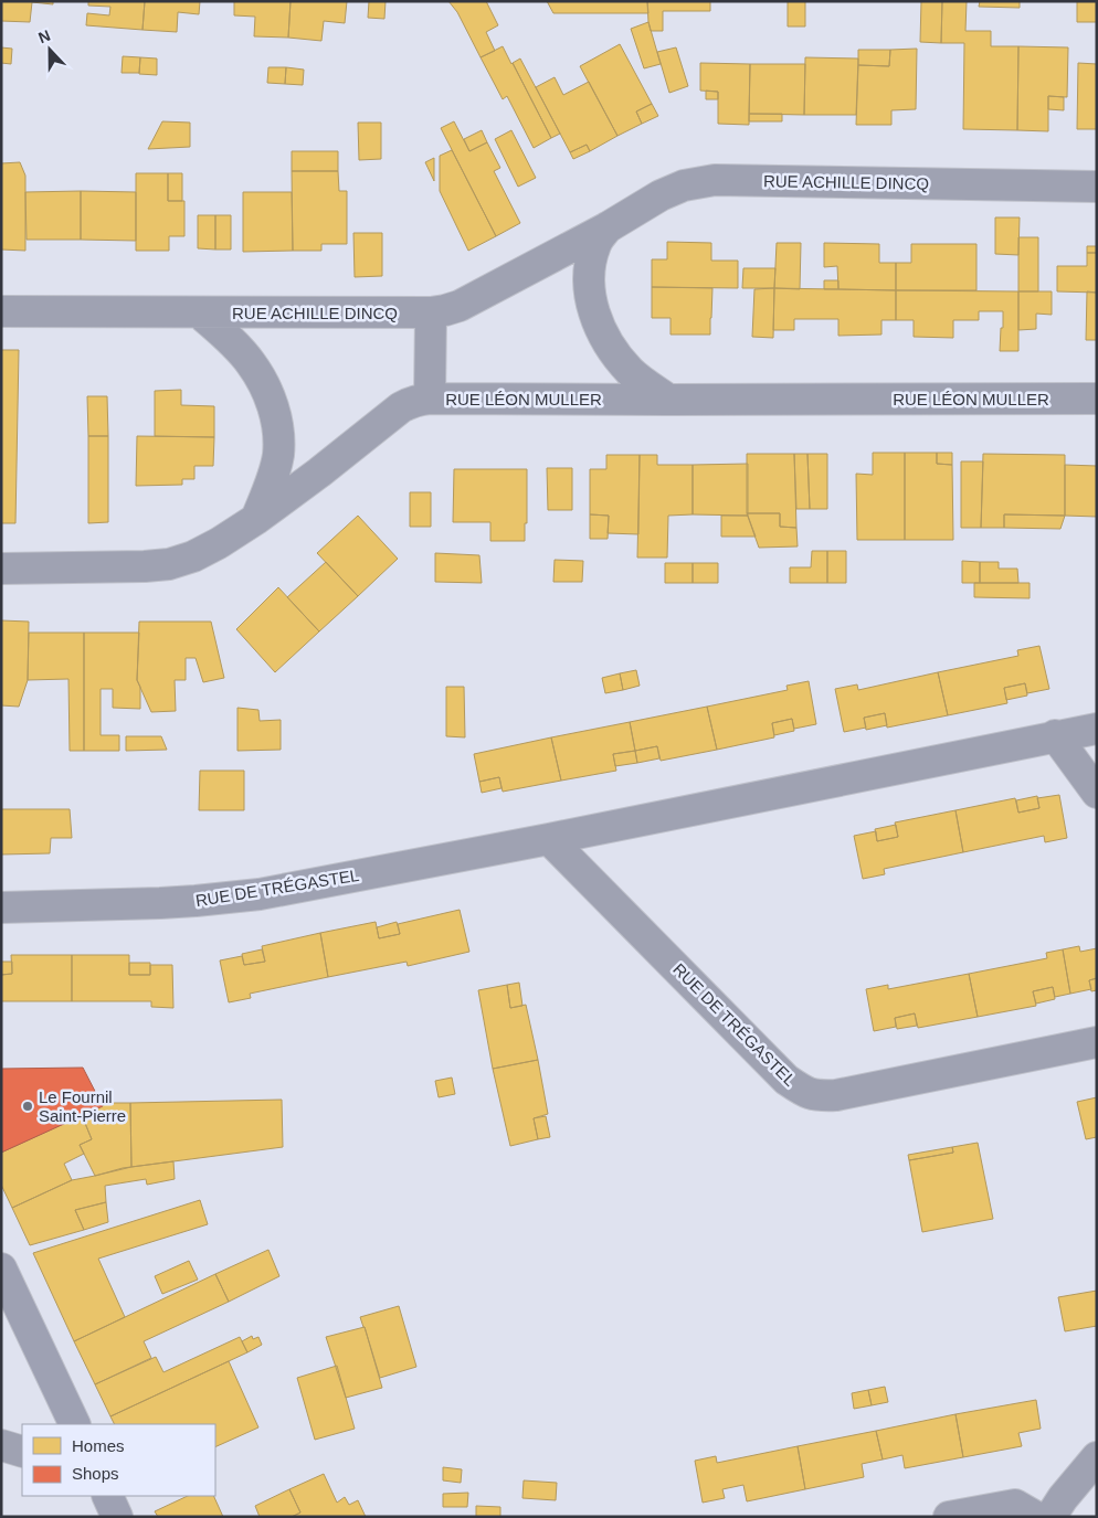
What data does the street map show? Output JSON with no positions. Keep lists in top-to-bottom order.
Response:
{
  "streets": {
    "street": ["RUE ACHILLE DINCQ", "RUE LÉON MULLER", "RUE DE TRÉGASTEL"]
  },
  "crossings": [
    ["RUE ACHILLE DINCQ", "RUE LÉON MULLER"]
  ],
  "places": ["Le Fournil Saint-Pierre"],
  "legend": ["Homes", "Shops"],
  "north": "top"
}
